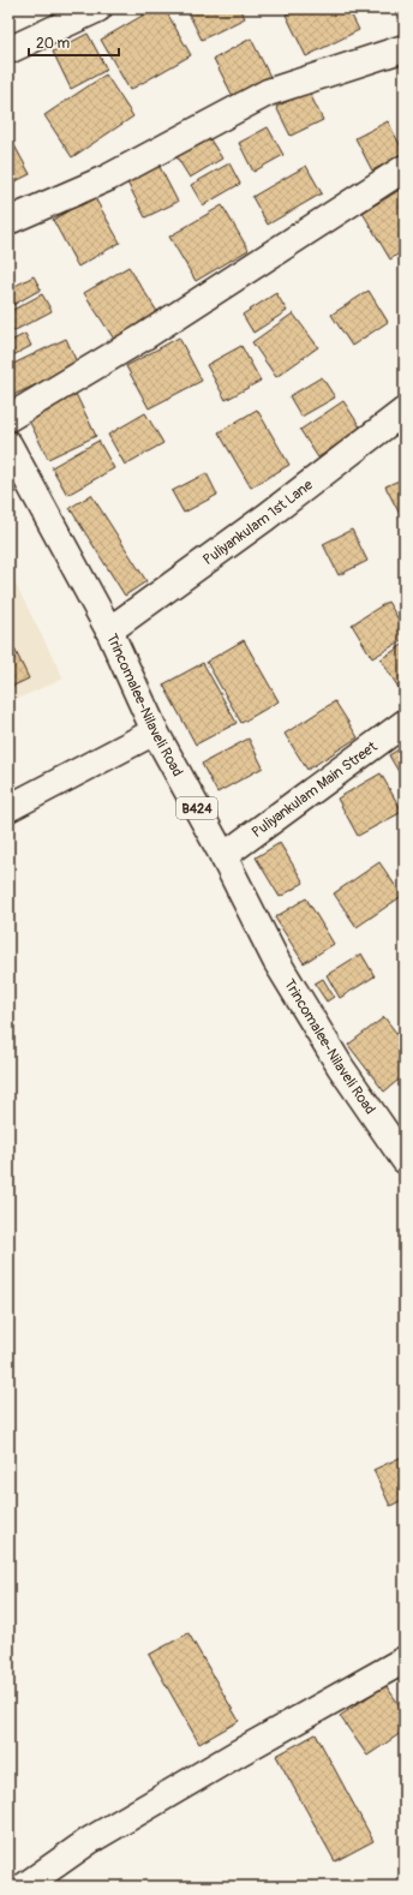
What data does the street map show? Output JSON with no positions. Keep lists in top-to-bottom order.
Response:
{
  "streets": {
    "street": [
      "Puliyankulam 1st Lane",
      "Trincomalee-Nilaveli Road",
      "Puliyankulam Main Street",
      "B424"
    ]
  },
  "crossings": [
    ["Puliyankulam 1st Lane", "Trincomalee-Nilaveli Road"],
    ["Trincomalee-Nilaveli Road", "Puliyankulam Main Street"]
  ],
  "scale_bar": "20 m"
}
